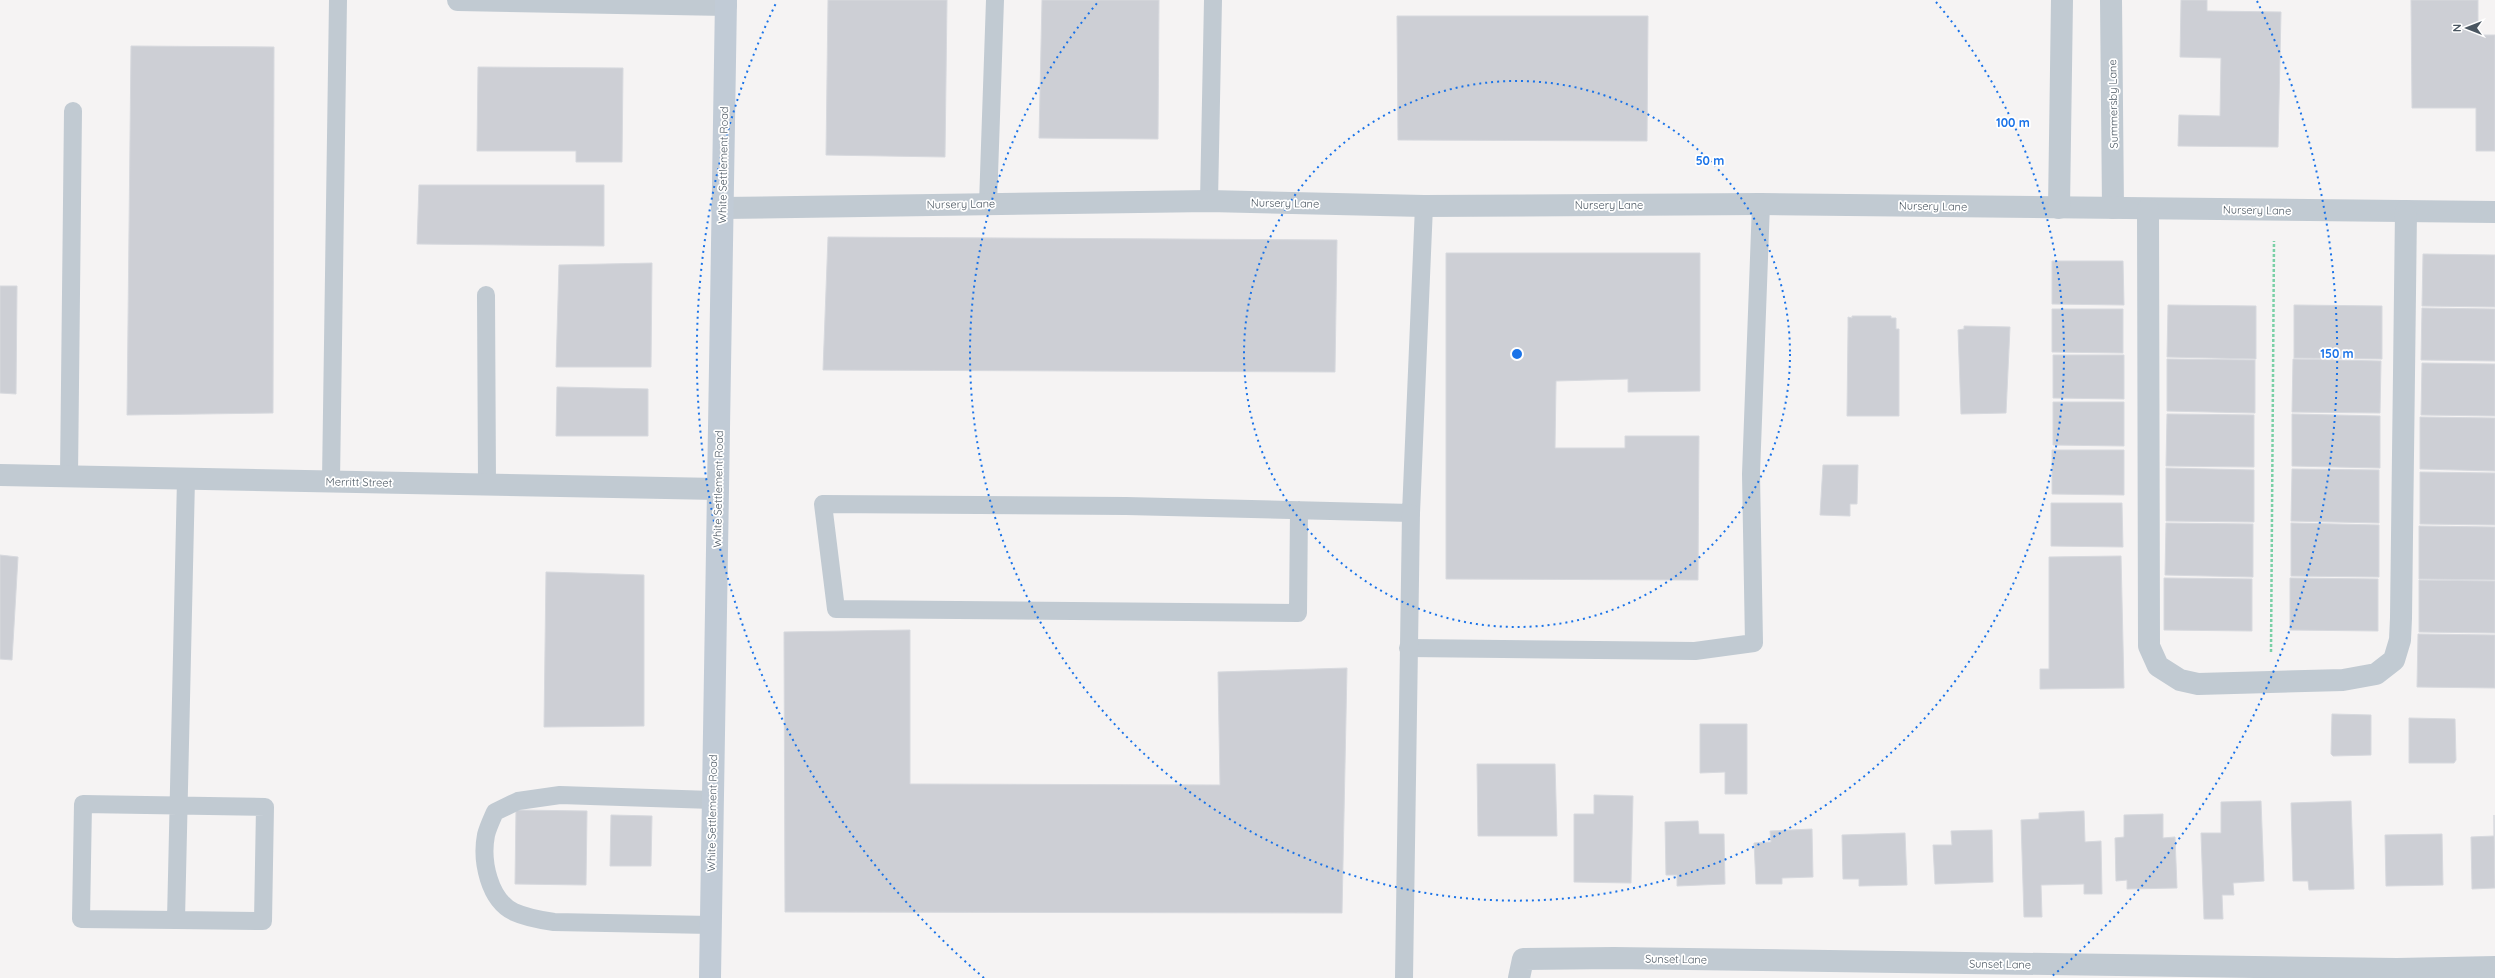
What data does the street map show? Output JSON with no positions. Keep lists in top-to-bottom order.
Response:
{
  "streets": {
    "main road": ["White Settlement Road"],
    "street": [
      "Summersby Lane",
      "Nursery Lane",
      "Merritt Street",
      "Sunset Lane"
    ]
  },
  "crossings": [
    ["Summersby Lane", "Nursery Lane"],
    ["White Settlement Road", "Nursery Lane"],
    ["White Settlement Road", "Merritt Street"]
  ],
  "north": "left",
  "rings": ["100 m", "50 m", "150 m"]
}
